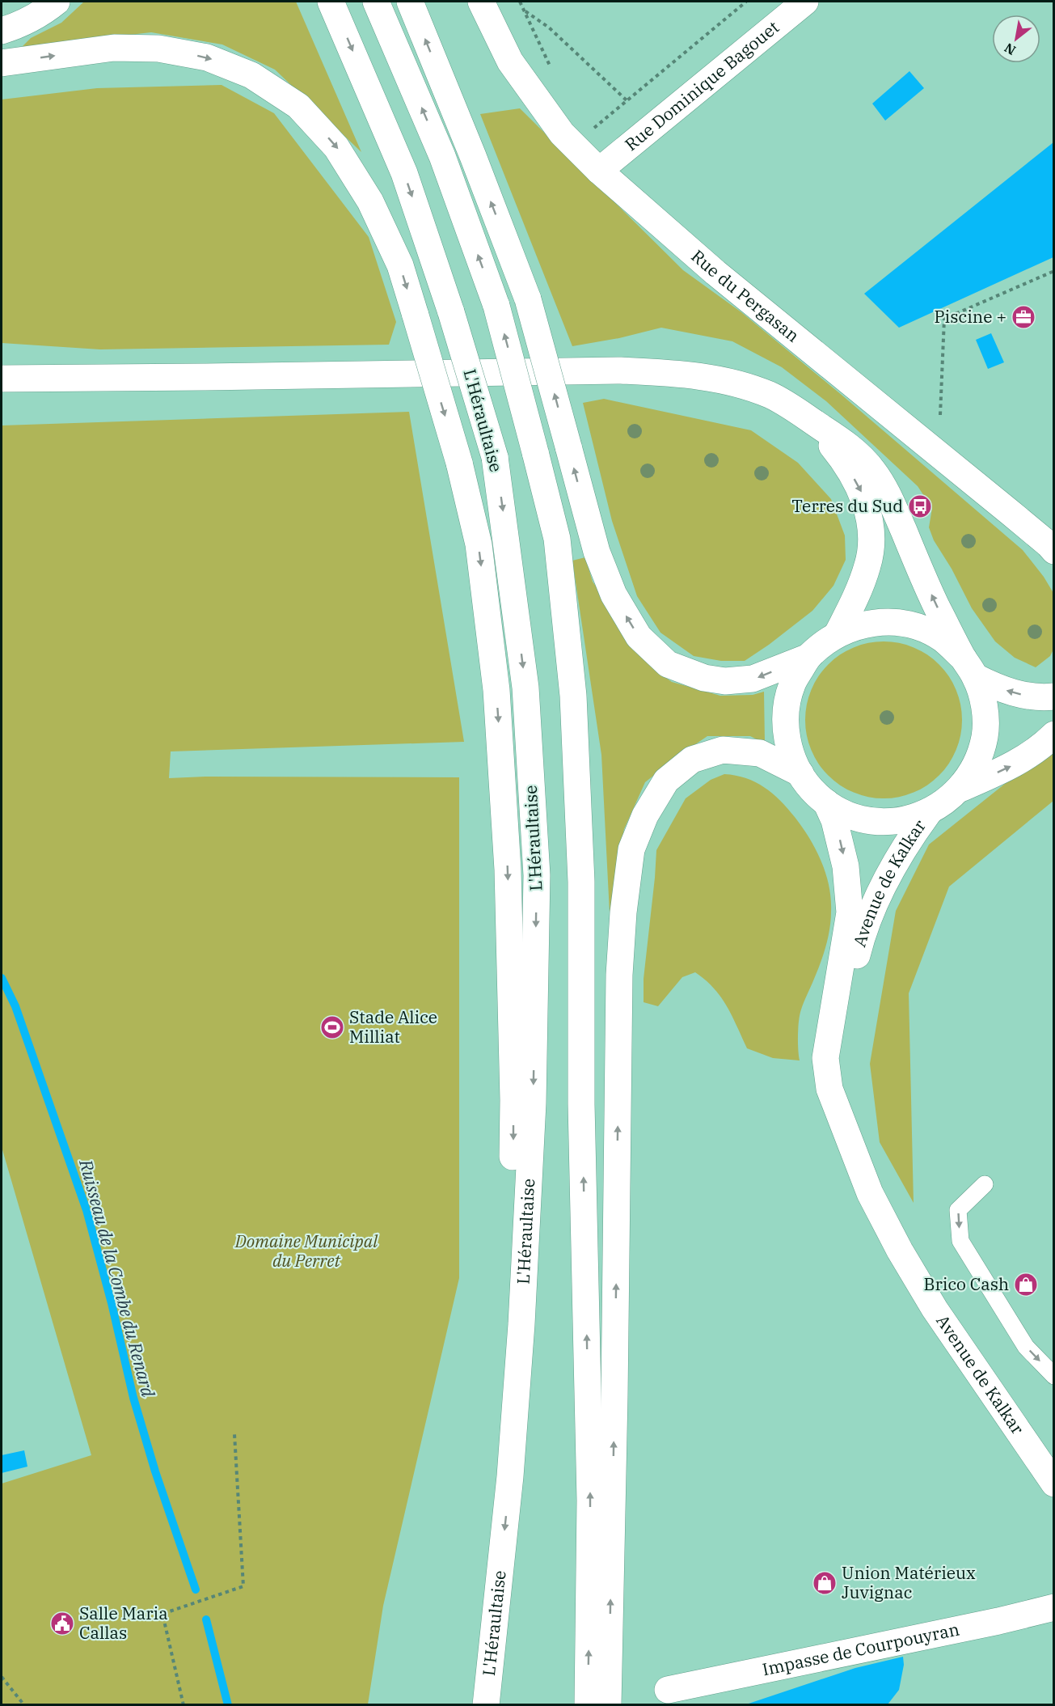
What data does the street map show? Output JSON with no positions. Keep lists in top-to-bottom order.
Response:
{
  "streets": {
    "main road": [
      "Rue Dominique Bagouet",
      "Rue du Pergasan",
      "L'Héraultaise",
      "Avenue de Kalkar",
      "Impasse de Courpouyran"
    ]
  },
  "crossings": [
    ["Rue Dominique Bagouet", "Rue du Pergasan"]
  ],
  "water": ["Ruisseau de la Combe du Renard"],
  "parks": ["Domaine Municipal du Perret"],
  "places": {
    "office": ["Piscine +"],
    "bus stop": ["Terres du Sud"],
    "sports": ["Stade Alice Milliat"],
    "shop": ["Brico Cash", "Union Matérieux Juvignac"],
    "public building": ["Salle Maria Callas"]
  },
  "north": "bottom left"
}
